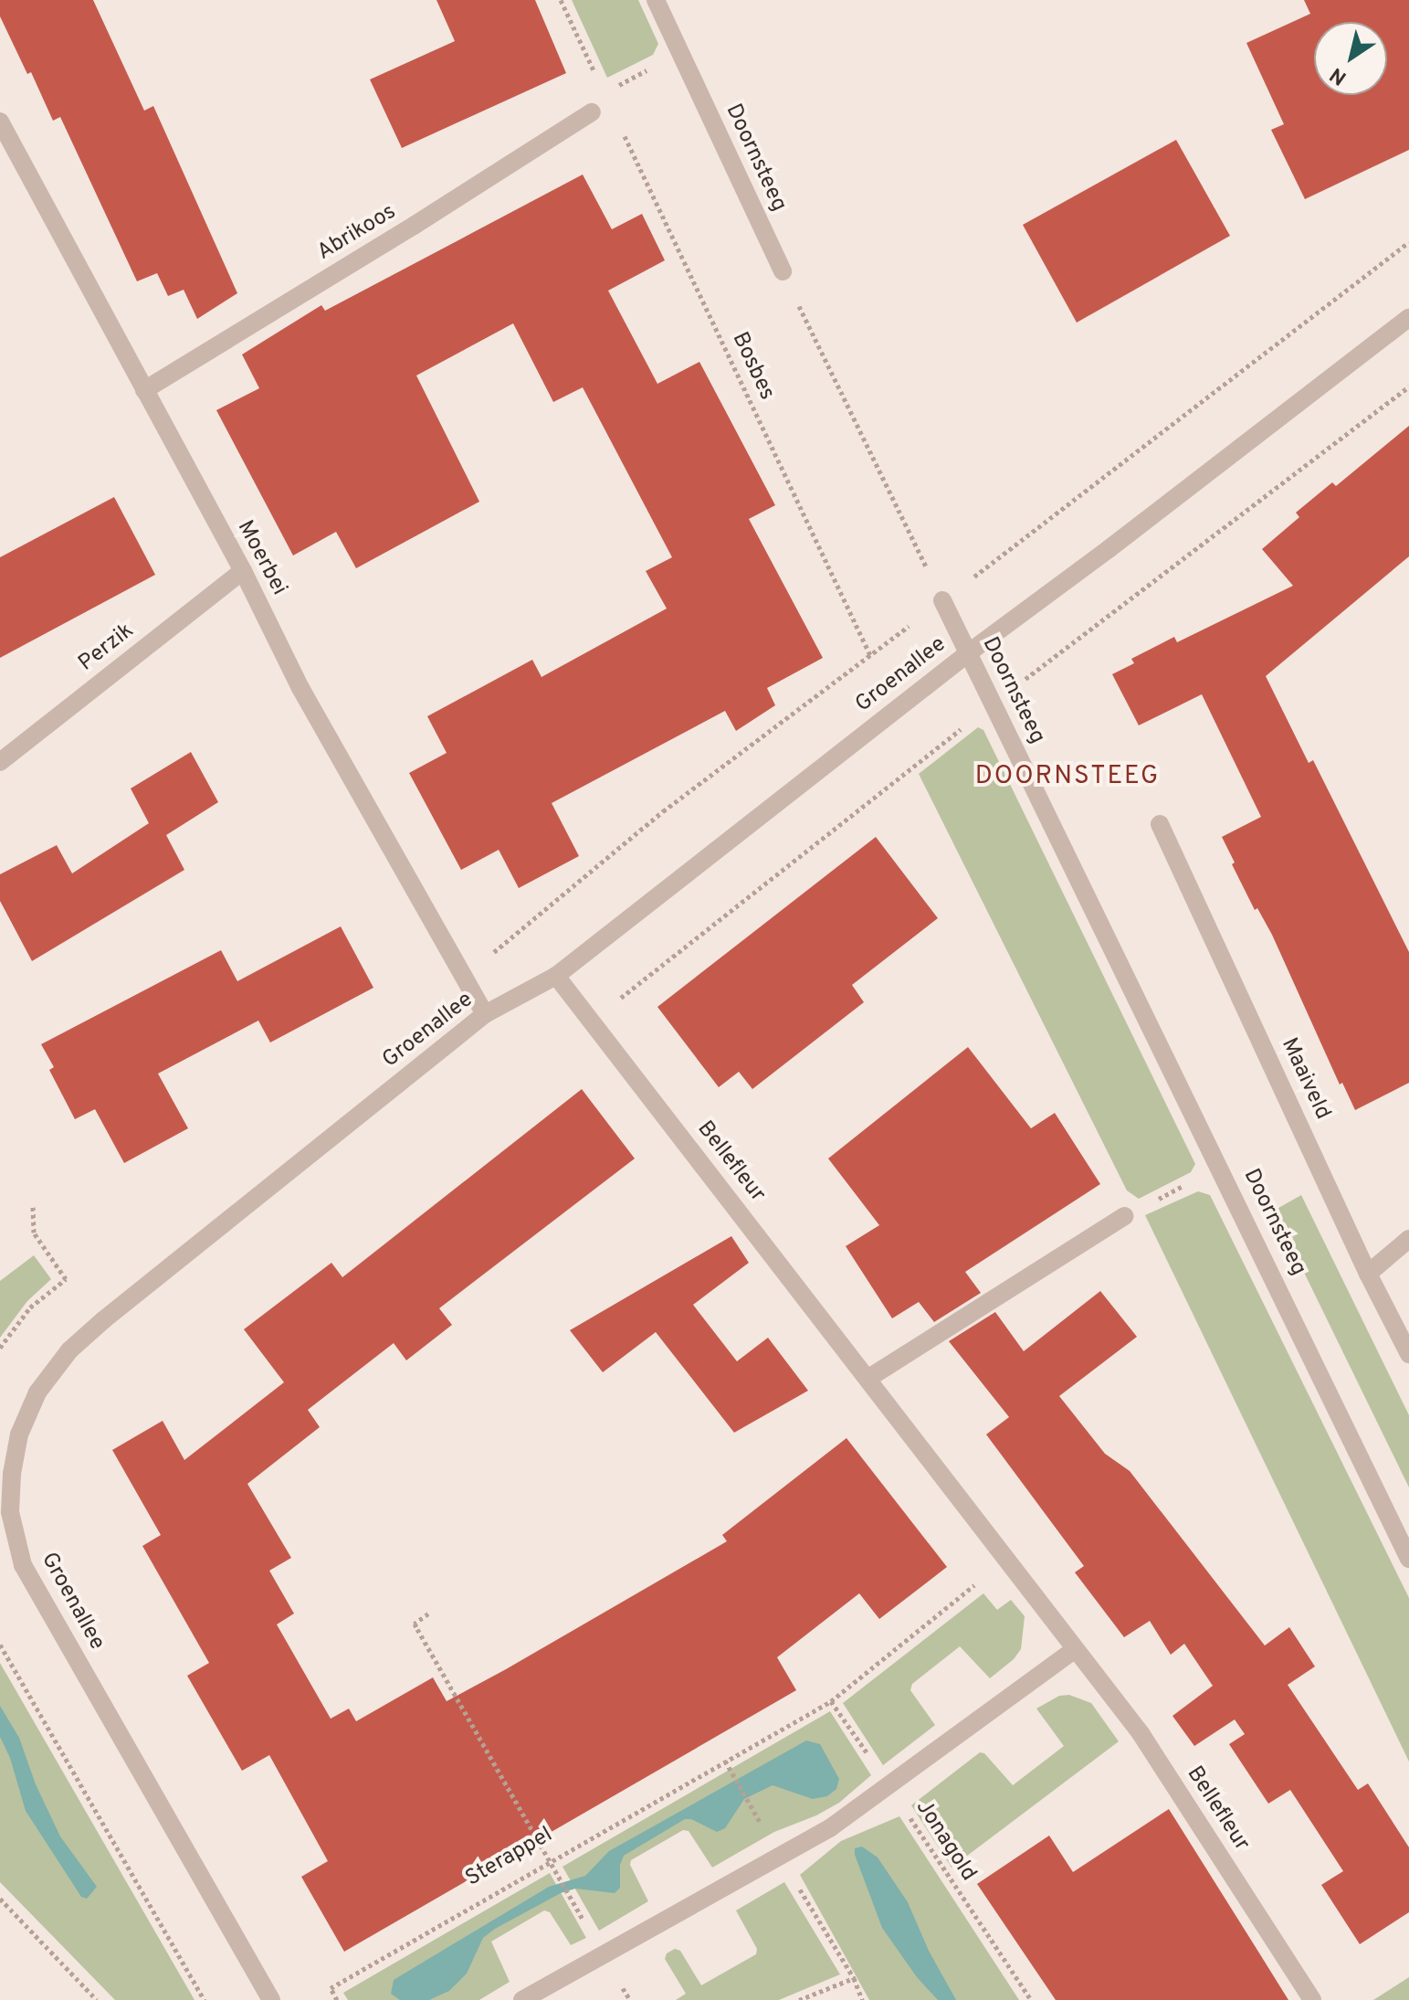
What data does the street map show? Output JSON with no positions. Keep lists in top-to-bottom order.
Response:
{
  "streets": {
    "street": [
      "Doornsteeg",
      "Abrikoos",
      "Moerbei",
      "Perzik",
      "Groenallee",
      "Maaiveld",
      "Bellefleur"
    ],
    "path": ["Bosbes", "Jonagold", "Sterappel"]
  },
  "crossings": [
    ["Doornsteeg", "Groenallee"],
    ["Abrikoos", "Moerbei"],
    ["Moerbei", "Perzik"],
    ["Moerbei", "Groenallee"],
    ["Groenallee", "Bellefleur"],
    ["Bellefleur", "Sterappel"],
    ["Jonagold", "Sterappel"]
  ],
  "districts": ["DOORNSTEEG"],
  "north": "bottom left"
}
